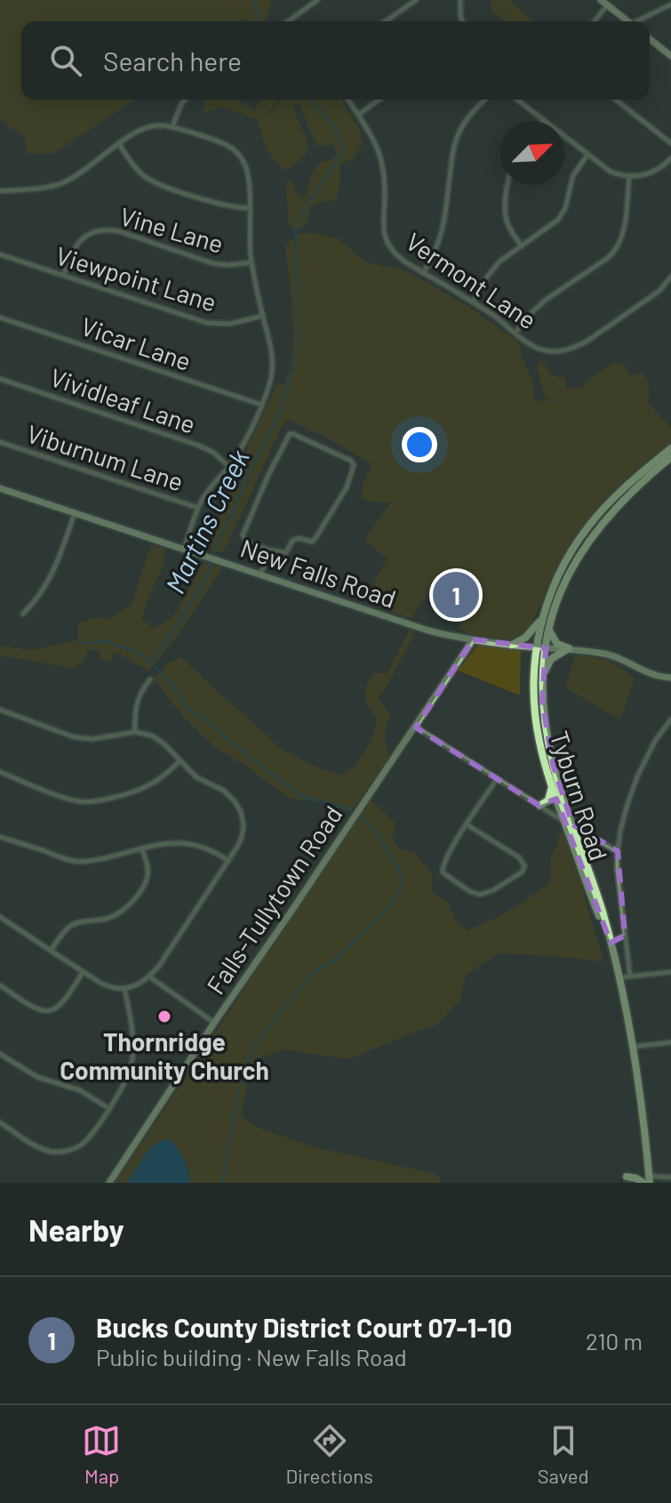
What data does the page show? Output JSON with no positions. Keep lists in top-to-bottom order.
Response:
{
  "streets": {
    "main road": ["Tyburn Road"],
    "street": [
      "Vine Lane",
      "Viewpoint Lane",
      "Vermont Lane",
      "Vicar Lane",
      "Vividleaf Lane",
      "Viburnum Lane",
      "New Falls Road",
      "Falls-Tullytown Road"
    ]
  },
  "crossings": [
    ["Vine Lane", "Viewpoint Lane"],
    ["New Falls Road", "Tyburn Road"],
    ["New Falls Road", "Falls-Tullytown Road"]
  ],
  "water": ["Martins Creek"],
  "places": ["Thornridge Community Church"],
  "north": "top right",
  "page": {
    "search": "Search here",
    "pins": "1",
    "heading": "Nearby",
    "list": [
      {
        "mark": "1",
        "name": "Bucks County District Court 07-1-10",
        "note": "Public building · New Falls Road",
        "value": "210 m"
      }
    ],
    "nav": ["Map", "Directions", "Saved"]
  }
}
